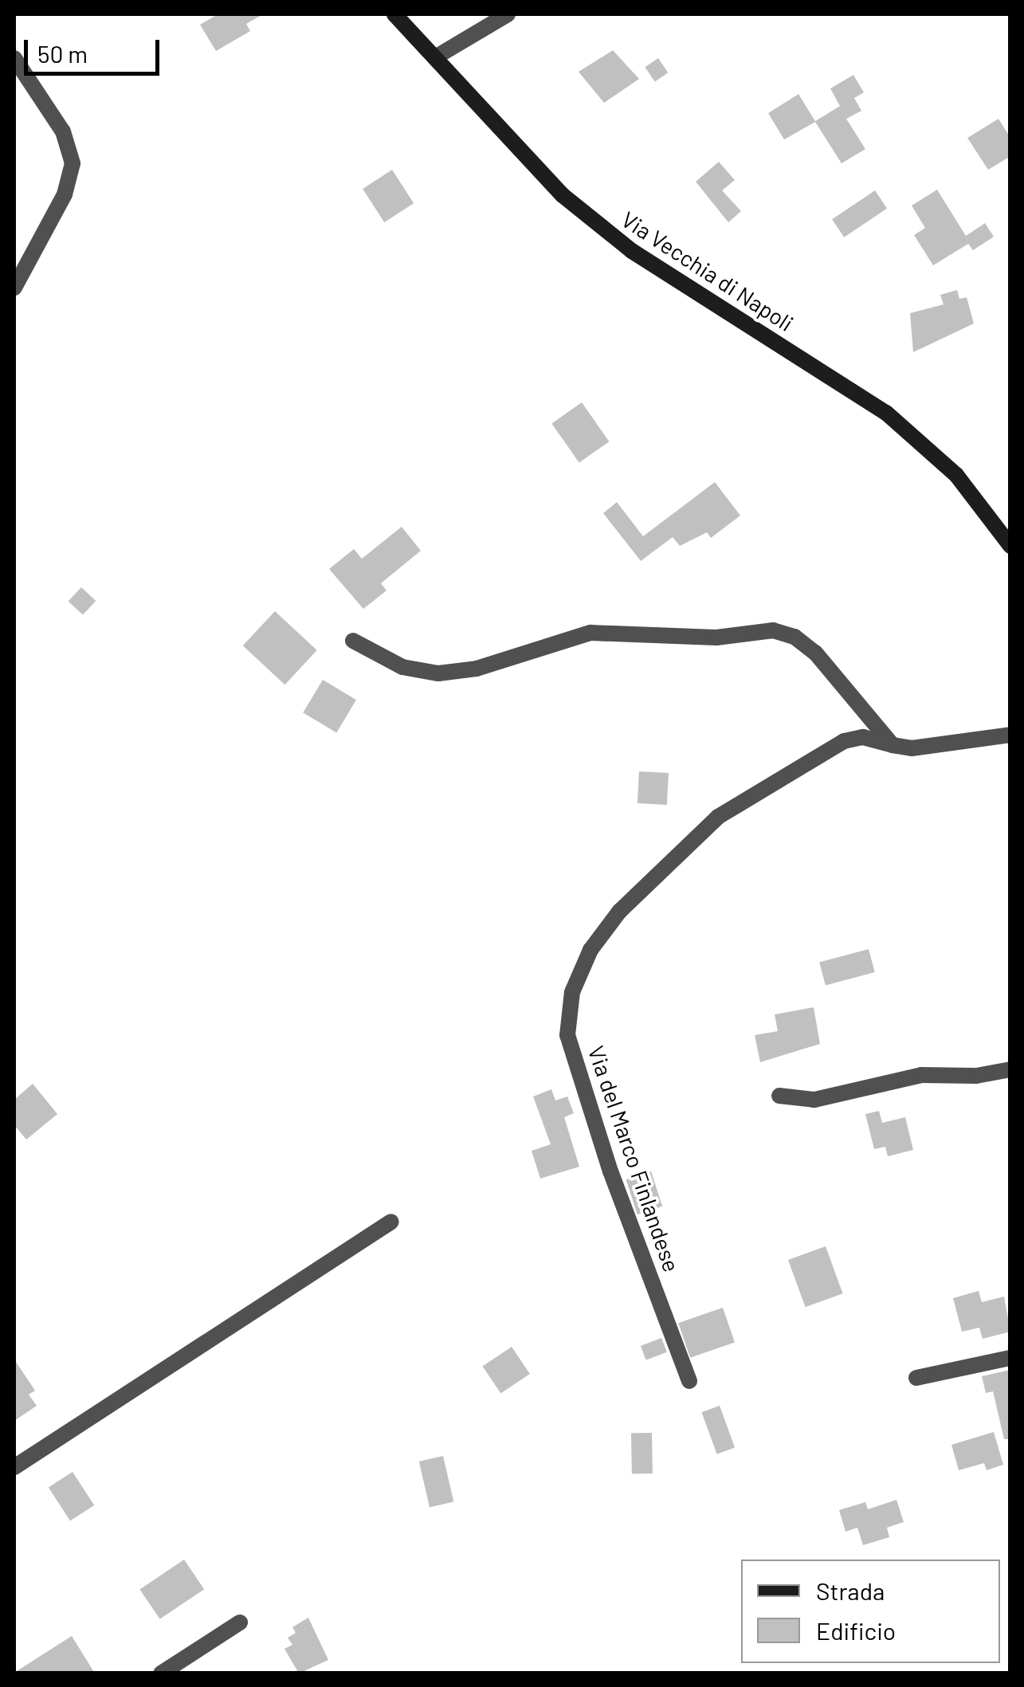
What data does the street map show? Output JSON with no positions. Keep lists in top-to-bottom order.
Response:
{
  "streets": {
    "street": ["Via Vecchia di Napoli", "Via del Marco Finlandese"]
  },
  "legend": ["Strada", "Edificio"],
  "scale_bar": "50 m"
}
